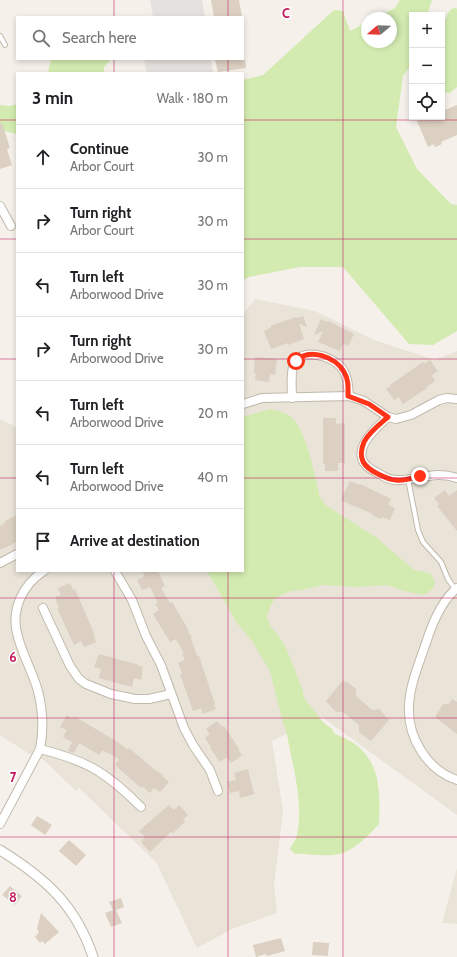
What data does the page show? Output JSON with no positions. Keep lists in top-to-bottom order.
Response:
{
  "north": "left",
  "page": {
    "map_buttons": ["+", "−"],
    "search": "Search here",
    "heading": ["3 min", "Walk · 180 m"],
    "list": [
      ["Continue", "Arbor Court", "30 m"],
      ["Turn right", "Arbor Court", "30 m"],
      ["Turn left", "Arborwood Drive", "30 m"],
      ["Turn right", "Arborwood Drive", "30 m"],
      ["Turn left", "Arborwood Drive", "20 m"],
      ["Turn left", "Arborwood Drive", "40 m"],
      "Arrive at destination"
    ]
  },
  "grid": {
    "columns": ["C"],
    "rows": ["6", "7", "8"]
  }
}
